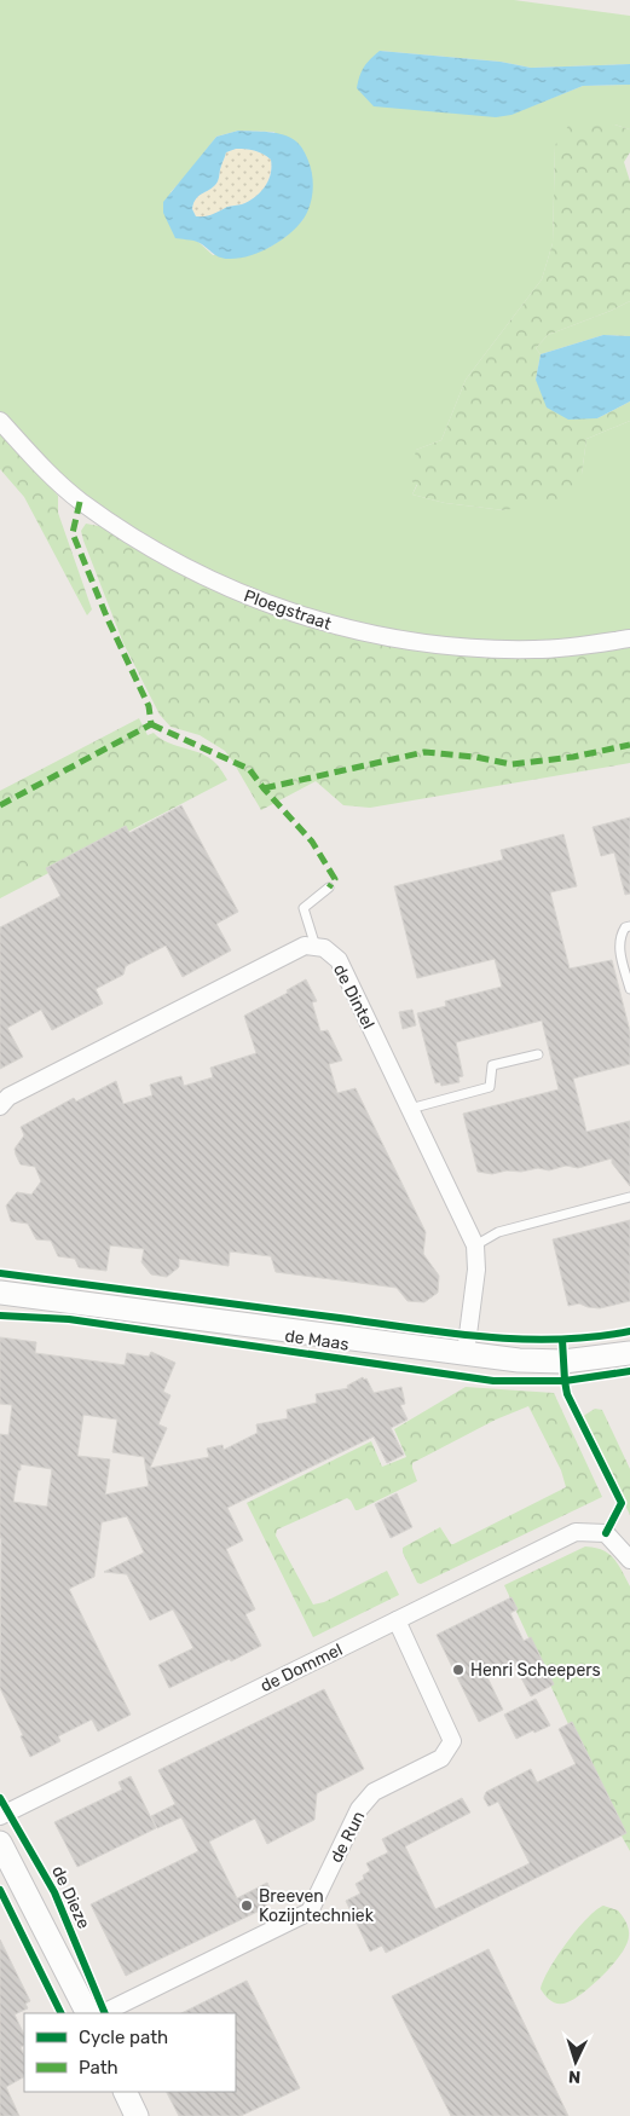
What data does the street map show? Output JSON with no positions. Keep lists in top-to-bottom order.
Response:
{
  "streets": {
    "street": [
      "Ploegstraat",
      "de Dintel",
      "de Maas",
      "de Dommel",
      "de Run"
    ],
    "cycle path": ["de Dieze"]
  },
  "crossings": [
    ["de Dintel", "de Maas"],
    ["de Dommel", "de Run"]
  ],
  "places": ["Henri Scheepers", "Breeven Kozijntechniek"],
  "legend": ["Cycle path", "Path"],
  "north": "bottom"
}
